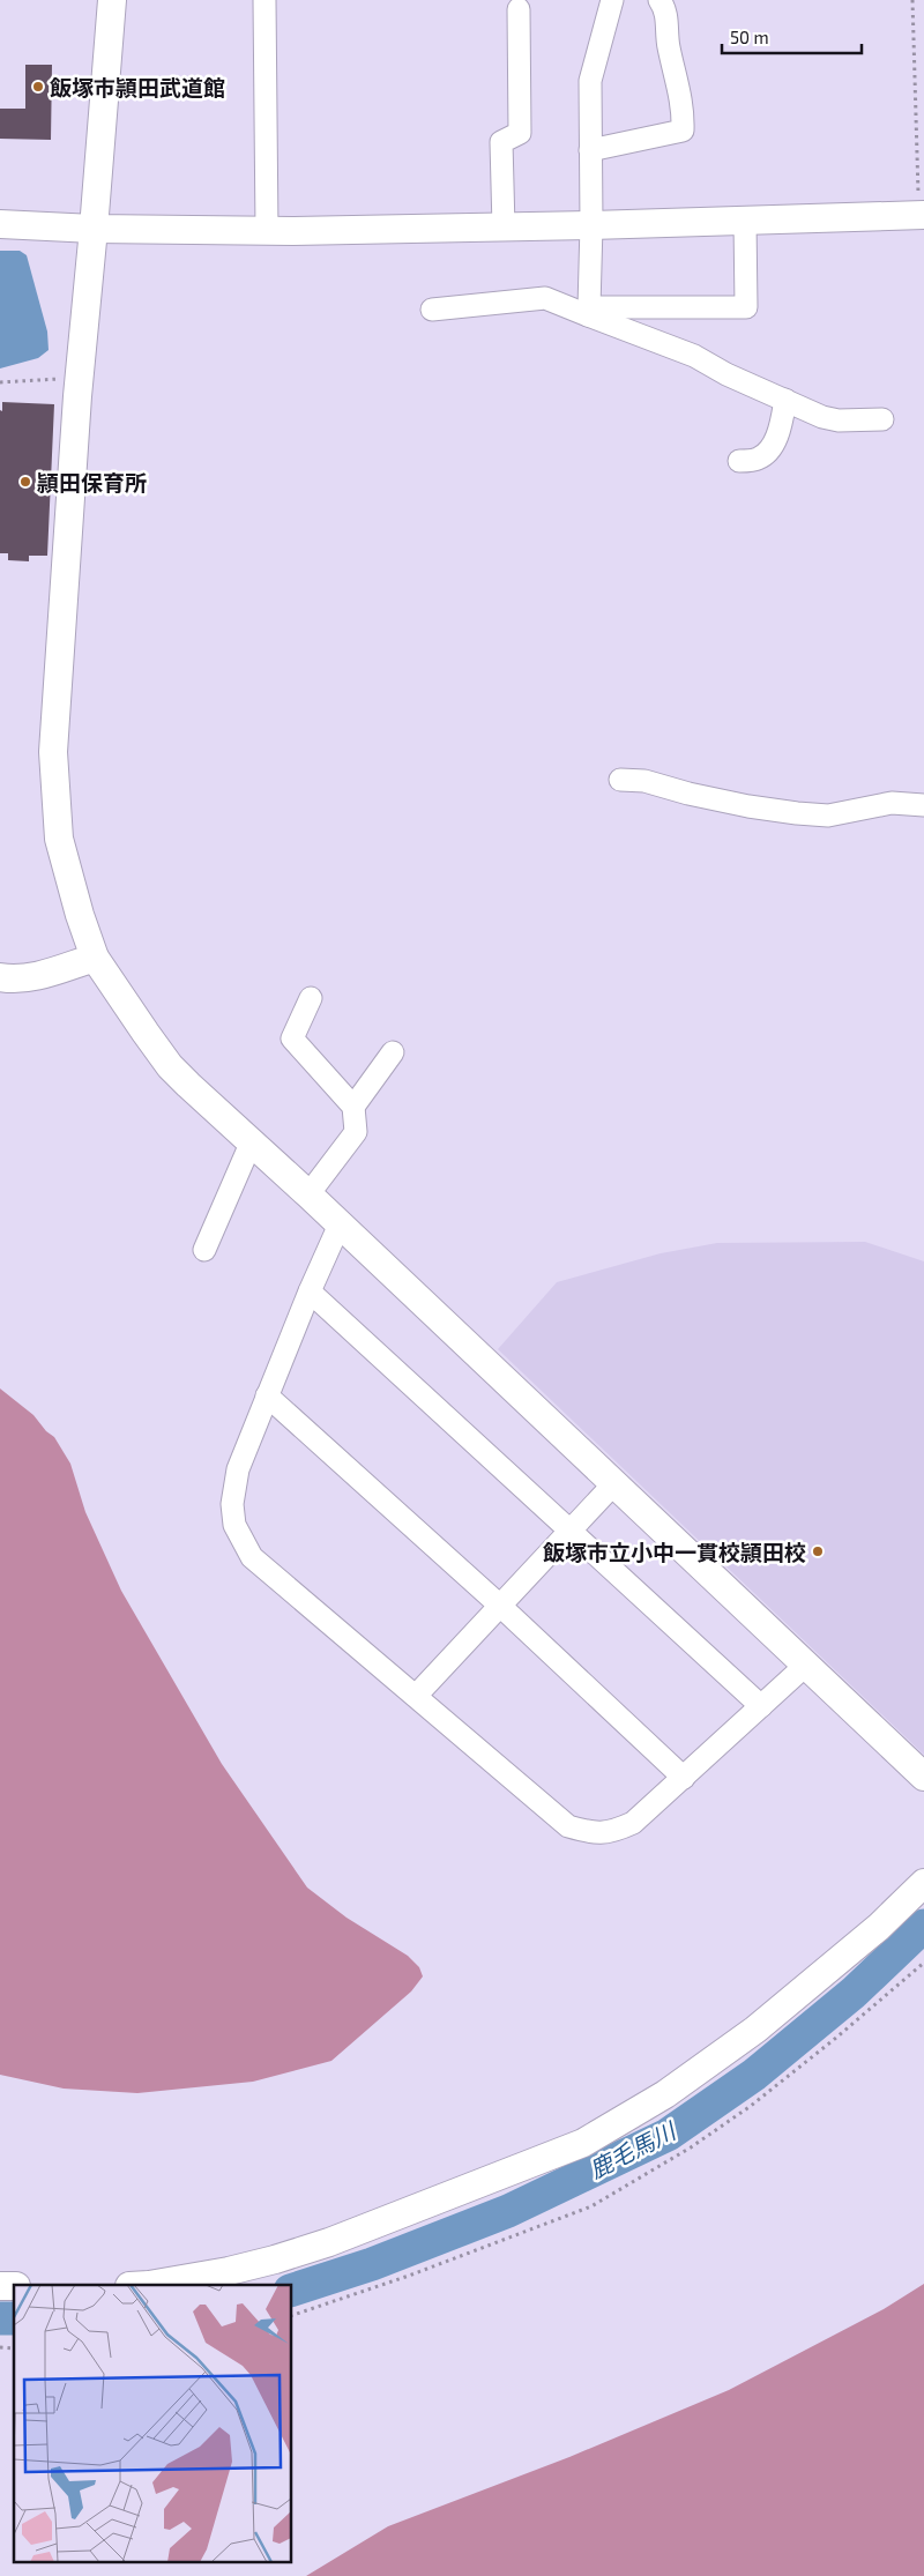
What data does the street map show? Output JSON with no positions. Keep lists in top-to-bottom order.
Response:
{
  "water": ["鹿毛馬川"],
  "places": ["飯塚市頴田武道館", "頴田保育所", "飯塚市立小中一貫校頴田校"],
  "scale_bar": "50 m"
}
